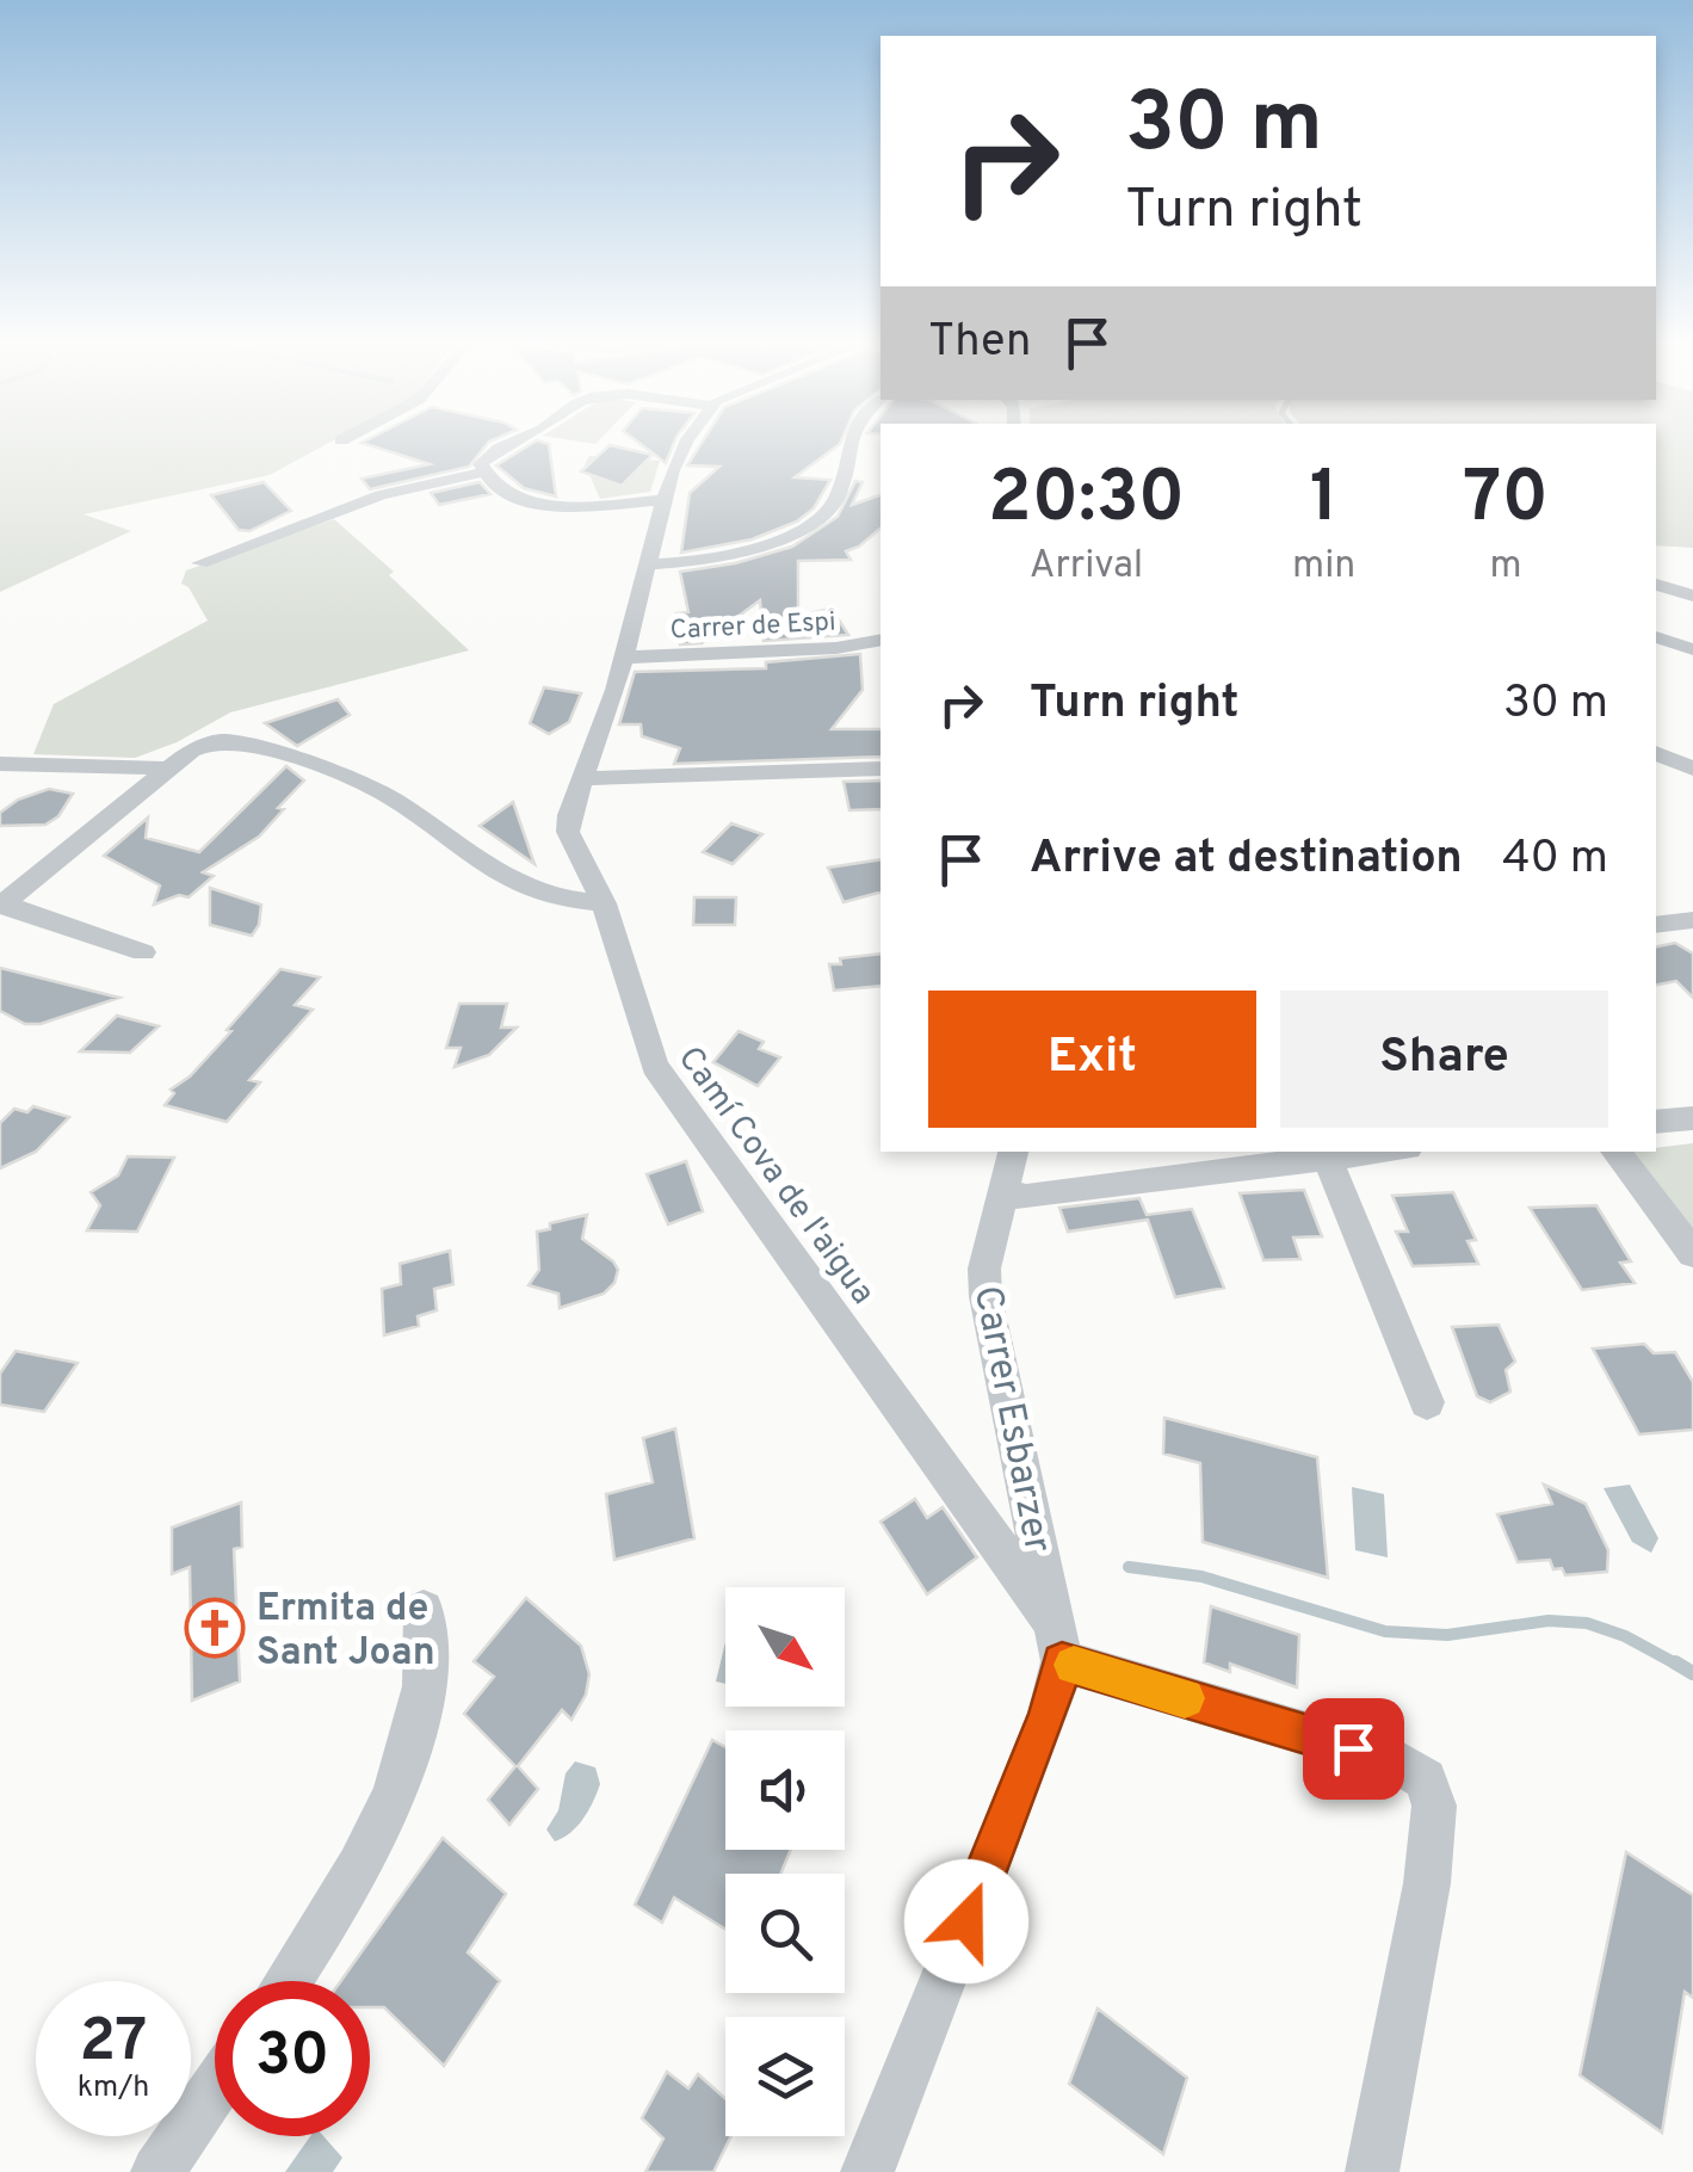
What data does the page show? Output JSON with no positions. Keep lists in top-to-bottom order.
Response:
{
  "streets": {
    "street": ["Carrer de Espi", "Camí Cova de l'aigua", "Carrer Esbarzer"]
  },
  "crossings": [
    ["Carrer de Espi", "Camí Cova de l'aigua"],
    ["Camí Cova de l'aigua", "Carrer Esbarzer"]
  ],
  "places": {
    "church": ["Ermita de Sant Joan"]
  },
  "north": "bottom right",
  "page": {
    "turn": ["30 m", "Turn right"],
    "then": "Then",
    "eta": [
      "20:30",
      "Arrival",
      "1",
      "min",
      "70",
      "m"
    ],
    "list": [
      {
        "name": "Turn right",
        "value": "30 m"
      },
      {
        "name": "Arrive at destination",
        "value": "40 m"
      }
    ],
    "buttons": ["Exit", "Share"],
    "speed": "27 km/h",
    "limit": "30"
  }
}
